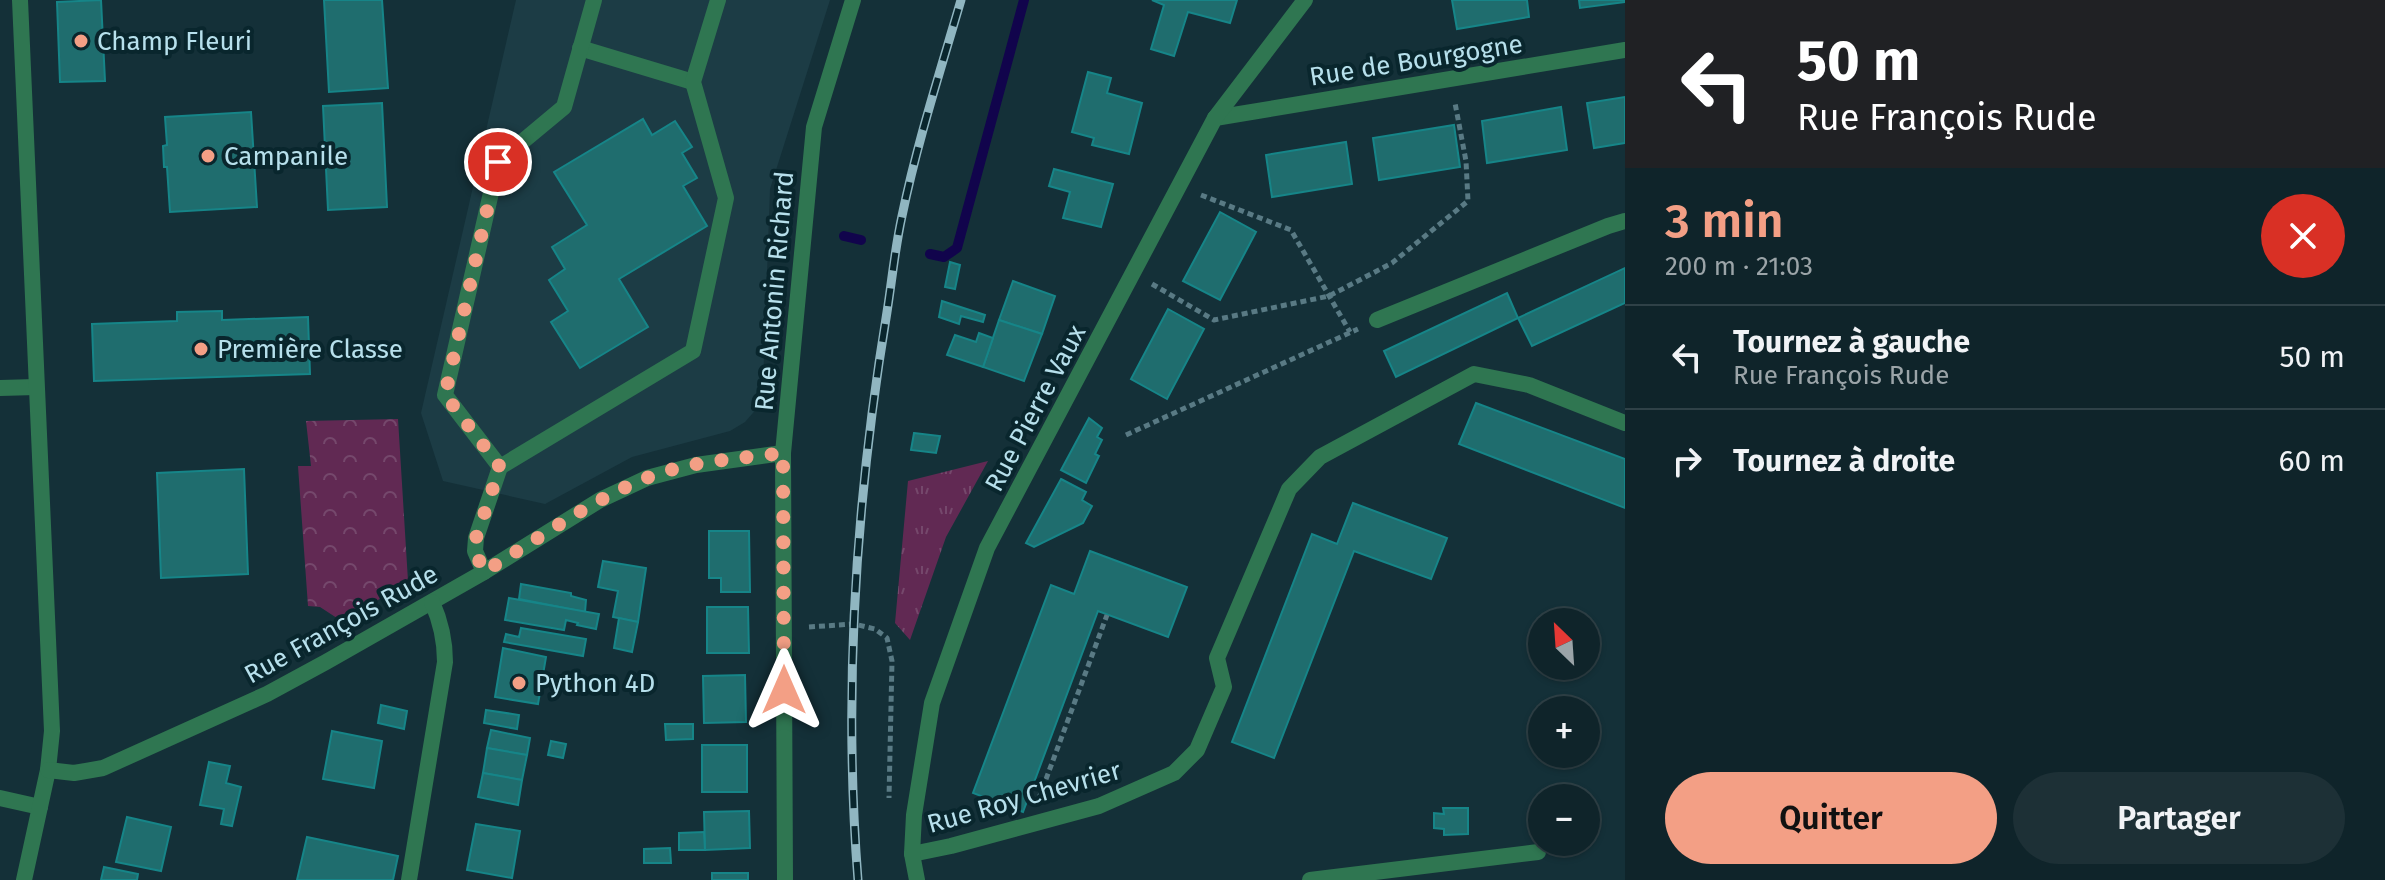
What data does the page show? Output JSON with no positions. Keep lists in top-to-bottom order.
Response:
{
  "streets": {
    "street": [
      "Rue de Bourgogne",
      "Rue Antonin Richard",
      "Rue Pierre Vaux",
      "Rue François Rude",
      "Rue Roy Chevrier"
    ]
  },
  "crossings": [
    ["Rue de Bourgogne", "Rue Pierre Vaux"],
    ["Rue Antonin Richard", "Rue François Rude"],
    ["Rue Pierre Vaux", "Rue Roy Chevrier"]
  ],
  "places": [
    "Champ Fleuri",
    "Campanile",
    "Première Classe",
    "Python 4D"
  ],
  "north": "top left",
  "page": {
    "turn": ["50 m", "Rue François Rude"],
    "heading": ["3 min", "200 m · 21:03"],
    "list": [
      {
        "name": "Tournez à gauche",
        "note": "Rue François Rude",
        "value": "50 m"
      },
      {
        "name": "Tournez à droite",
        "value": "60 m"
      }
    ],
    "map_buttons": ["+", "−"],
    "buttons": ["Quitter", "Partager"]
  }
}
